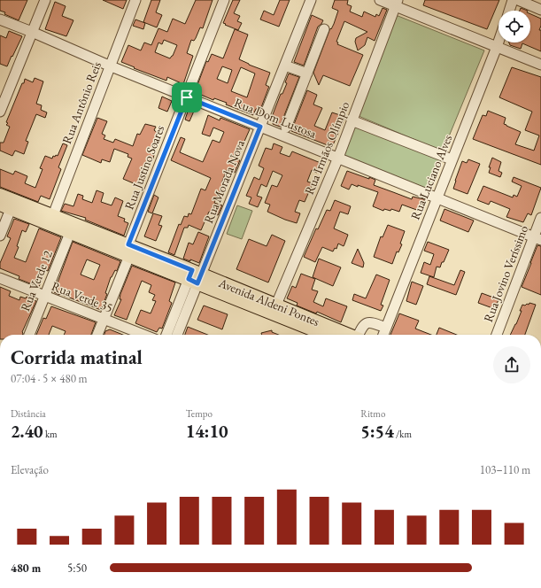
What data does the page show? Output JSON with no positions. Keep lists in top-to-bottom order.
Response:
{
  "streets": {
    "main road": ["Avenida Aldeni Pontes"],
    "street": [
      "Rua Antônio Reis",
      "Rua Dom Lustosa",
      "Rua Irmãos Olímpio",
      "Rua Justino Soares",
      "Rua Luciano Alves",
      "Rua Morada Nova",
      "Rua Jovino Veríssimo",
      "Rua Verde 12",
      "Rua Verde 35"
    ]
  },
  "crossings": [
    ["Rua Antônio Reis", "Rua Dom Lustosa"],
    ["Rua Antônio Reis", "Avenida Aldeni Pontes"],
    ["Rua Dom Lustosa", "Rua Irmãos Olímpio"],
    ["Rua Dom Lustosa", "Rua Justino Soares"],
    ["Rua Dom Lustosa", "Rua Luciano Alves"],
    ["Rua Dom Lustosa", "Rua Morada Nova"],
    ["Rua Dom Lustosa", "Rua Jovino Veríssimo"],
    ["Rua Irmãos Olímpio", "Avenida Aldeni Pontes"],
    ["Rua Justino Soares", "Rua Verde 35"],
    ["Rua Justino Soares", "Avenida Aldeni Pontes"],
    ["Rua Morada Nova", "Avenida Aldeni Pontes"],
    ["Rua Verde 12", "Rua Verde 35"],
    ["Rua Verde 12", "Avenida Aldeni Pontes"]
  ],
  "page": {
    "heading": ["Corrida matinal", "07:04 · 5 × 480 m"],
    "stats": [
      ["Distância", "2.40 km"],
      ["Tempo", "14:10"],
      ["Ritmo", "5:54 /km"]
    ],
    "chart": ["Elevação", "103–110 m"],
    "list": [
      {
        "name": "480 m",
        "note": "5:50"
      }
    ]
  }
}
